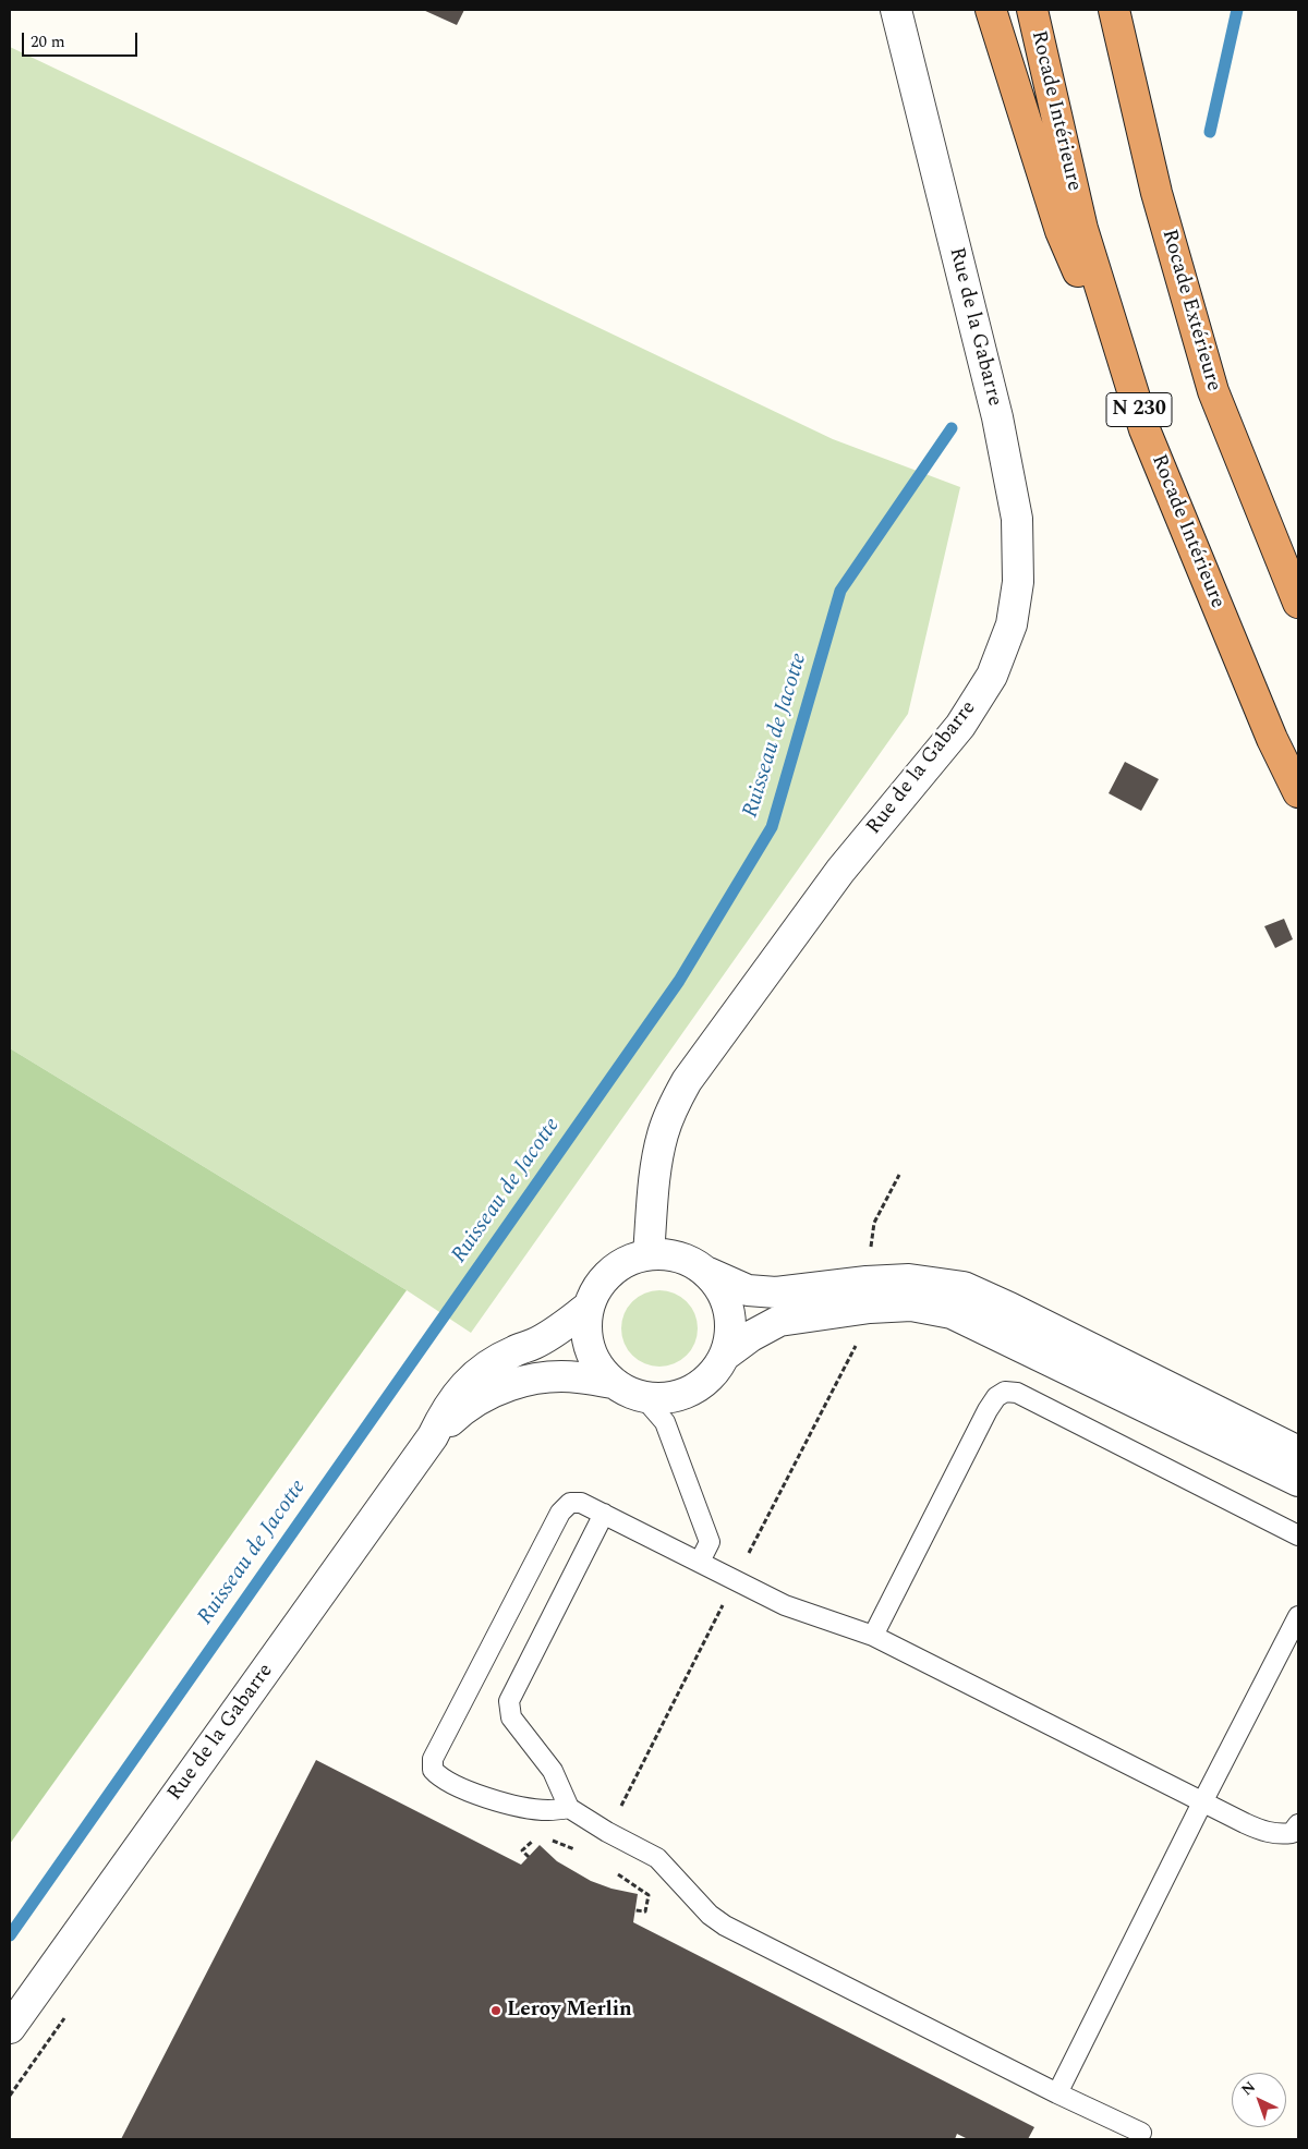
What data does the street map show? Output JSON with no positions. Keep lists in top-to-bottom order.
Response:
{
  "streets": {
    "highway": ["Rocade Intérieure", "Rocade Extérieure", "N 230"],
    "street": ["Rue de la Gabarre"]
  },
  "water": ["Ruisseau de Jacotte"],
  "places": ["Leroy Merlin"],
  "scale_bar": "20 m",
  "north": "top left"
}
